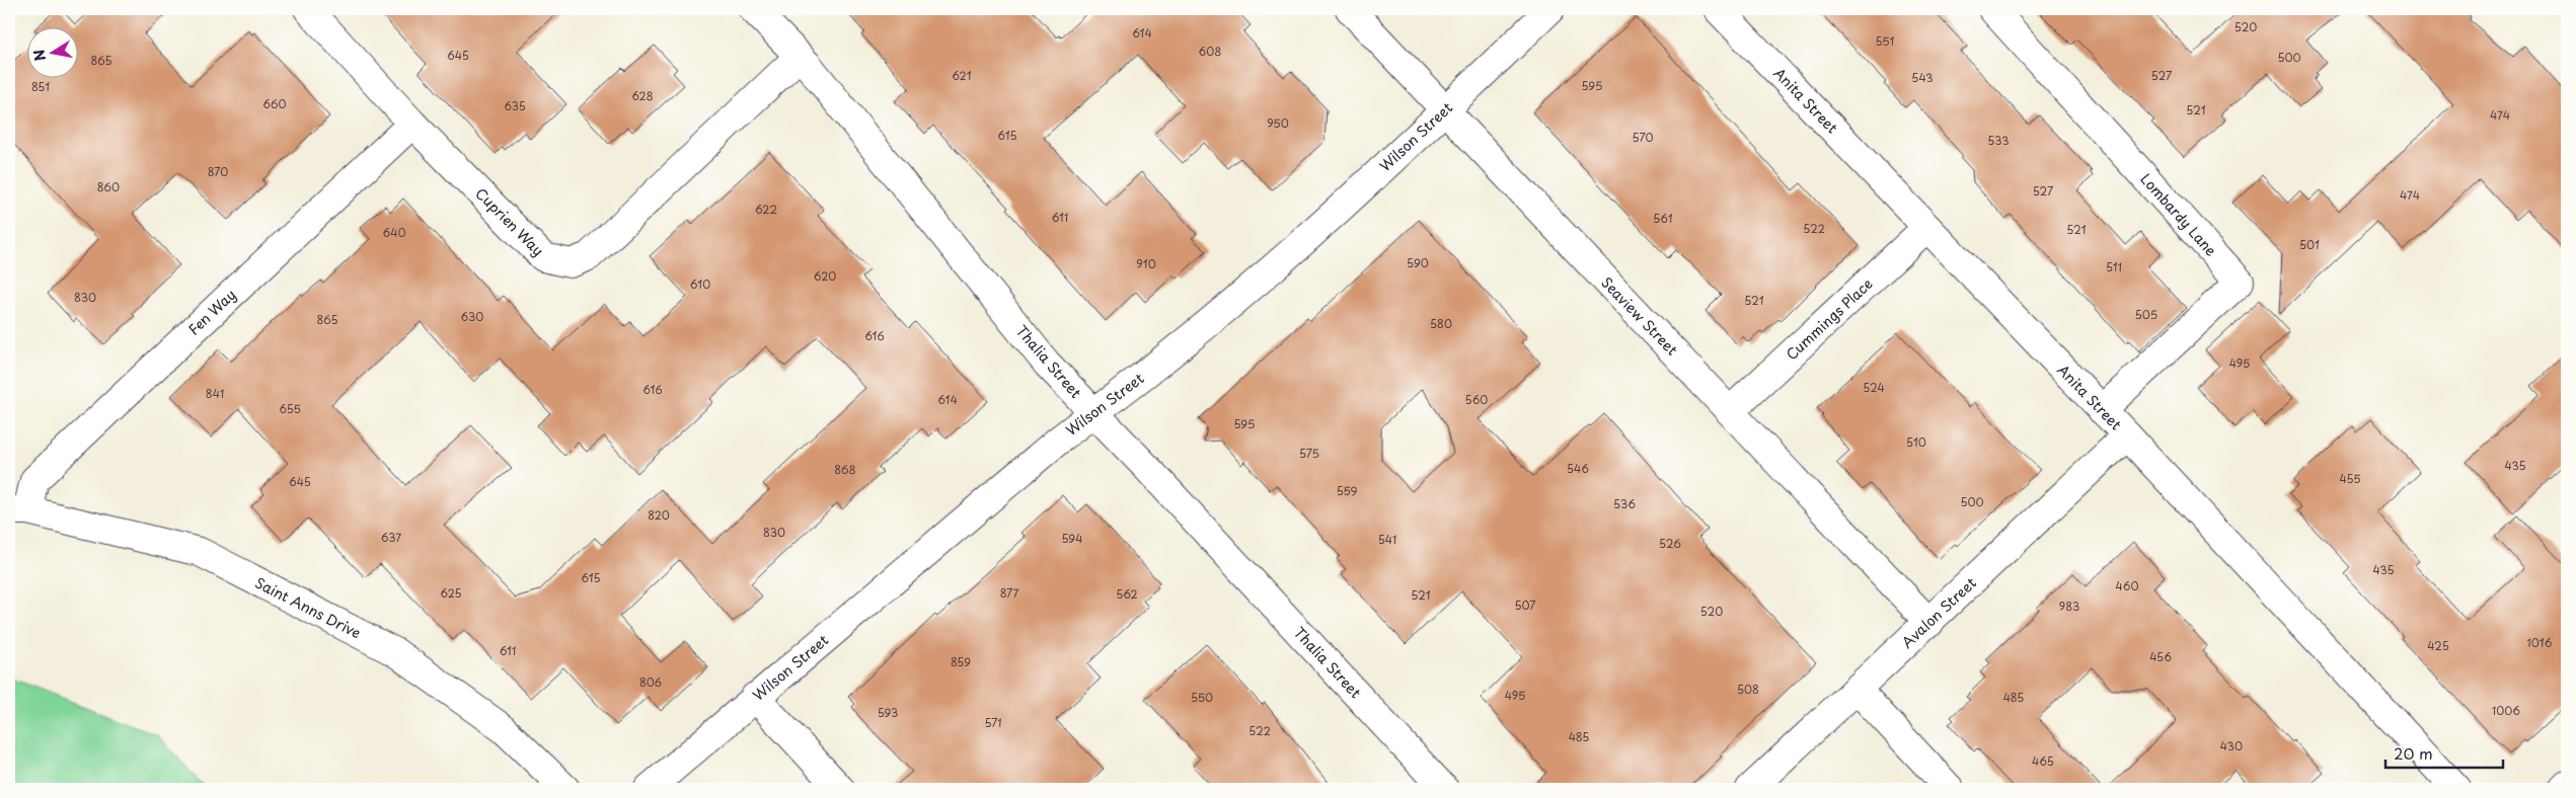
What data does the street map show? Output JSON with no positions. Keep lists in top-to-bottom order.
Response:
{
  "streets": {
    "street": [
      "Anita Street",
      "Wilson Street",
      "Lombardy Lane",
      "Cuprien Way",
      "Fen Way",
      "Seaview Street",
      "Cummings Place",
      "Thalia Street",
      "Saint Anns Drive",
      "Avalon Street"
    ]
  },
  "crossings": [
    ["Anita Street", "Lombardy Lane"],
    ["Anita Street", "Cummings Place"],
    ["Anita Street", "Avalon Street"],
    ["Wilson Street", "Seaview Street"],
    ["Wilson Street", "Thalia Street"],
    ["Cuprien Way", "Fen Way"],
    ["Cuprien Way", "Thalia Street"],
    ["Fen Way", "Saint Anns Drive"],
    ["Seaview Street", "Cummings Place"],
    ["Seaview Street", "Avalon Street"]
  ],
  "house_numbers": [
    "520",
    "614",
    "551",
    "608",
    "645",
    "500",
    "865",
    "621",
    "527",
    "543",
    "595",
    "851",
    "628",
    "660",
    "635",
    "521",
    "474",
    "950",
    "615",
    "570",
    "533",
    "870",
    "860",
    "527",
    "474",
    "622",
    "611",
    "561",
    "522",
    "521",
    "640",
    "501",
    "590",
    "910",
    "511",
    "620",
    "610",
    "830",
    "521",
    "505",
    "630",
    "865",
    "580",
    "616",
    "495",
    "524",
    "616",
    "841",
    "614",
    "560",
    "655",
    "595",
    "510",
    "575",
    "435",
    "546",
    "868",
    "455",
    "645",
    "559",
    "500",
    "536",
    "820",
    "830",
    "637",
    "594",
    "541",
    "526",
    "435",
    "615",
    "460",
    "625",
    "877",
    "562",
    "521",
    "507",
    "983",
    "520",
    "1016",
    "425",
    "611",
    "456",
    "859",
    "806",
    "508",
    "495",
    "550",
    "485",
    "1006",
    "593",
    "571",
    "522",
    "485",
    "430",
    "465"
  ],
  "scale_bar": "20 m",
  "north": "left"
}
